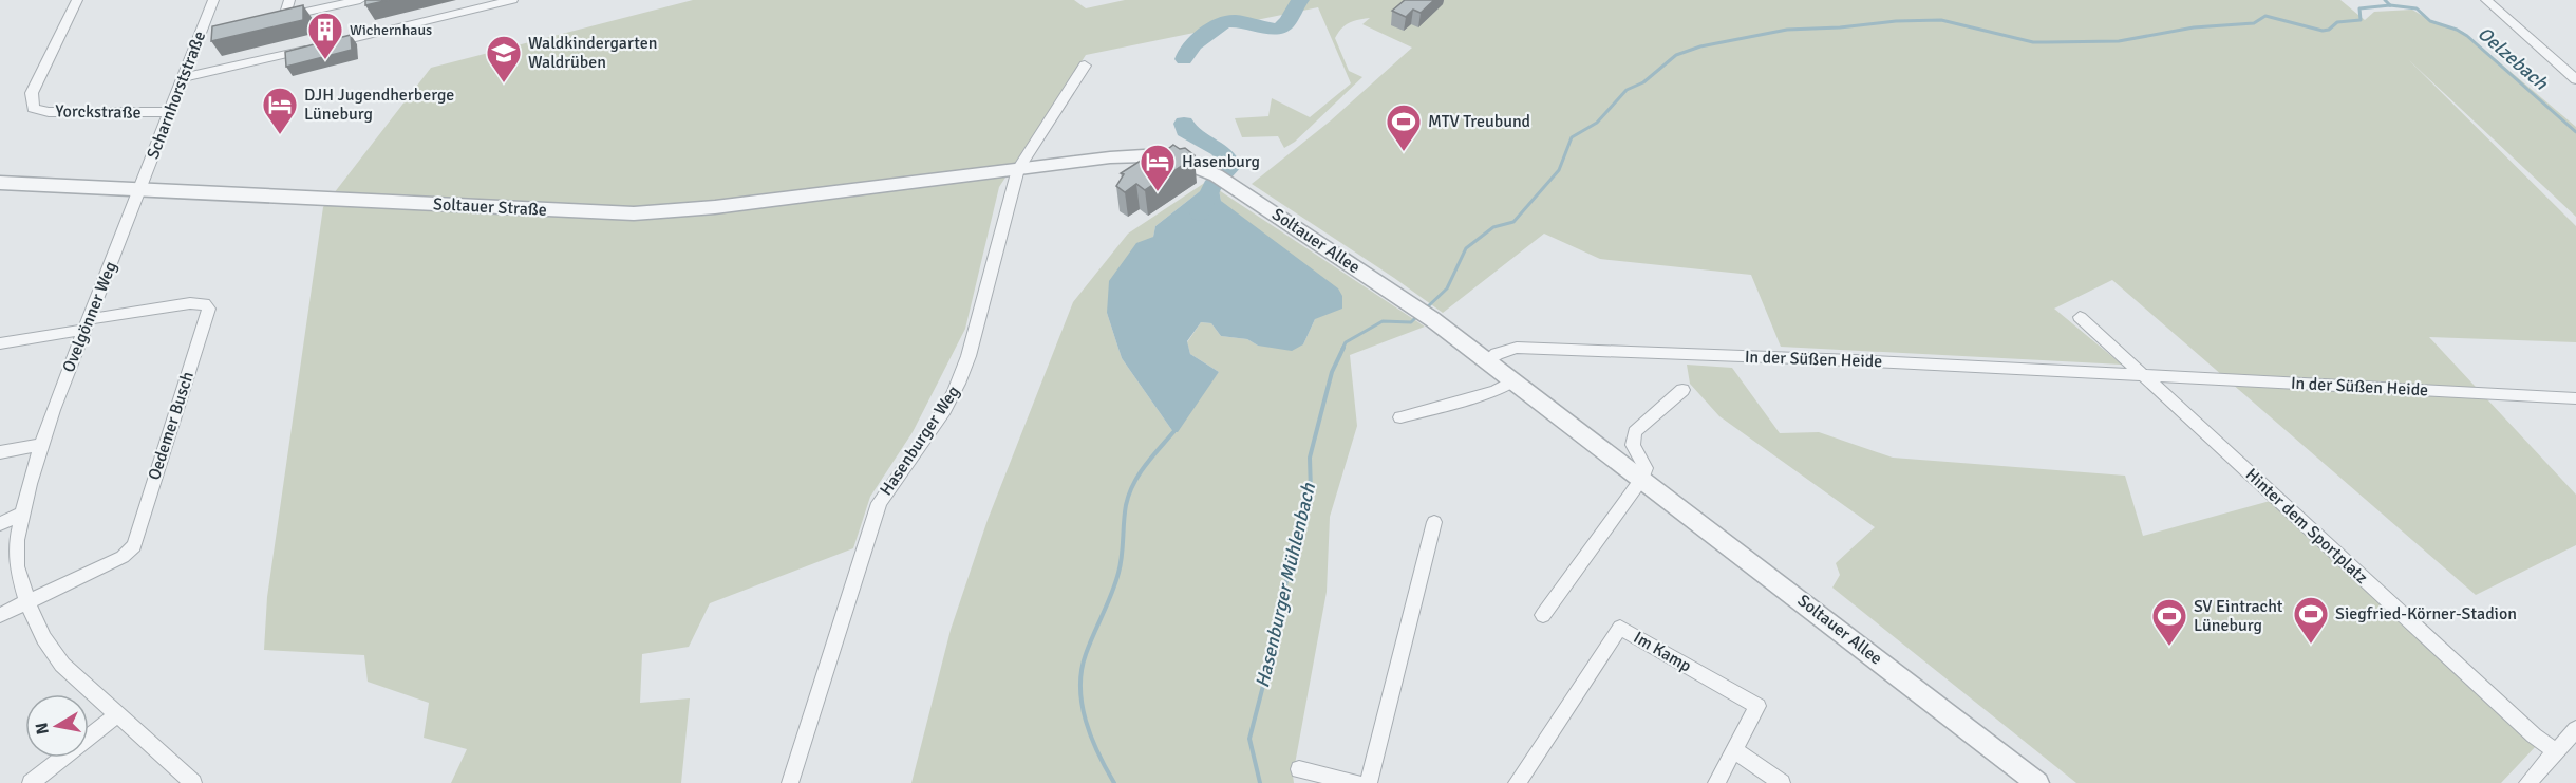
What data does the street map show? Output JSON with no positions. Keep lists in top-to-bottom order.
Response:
{
  "streets": {
    "street": [
      "Scharnhorststraße",
      "Yorckstraße",
      "Soltauer Straße",
      "Soltauer Allee",
      "Ovelgönner Weg",
      "In der Süßen Heide",
      "Oedemer Busch",
      "Hasenburger Weg",
      "Hinter dem Sportplatz",
      "Im Kamp"
    ]
  },
  "crossings": [
    ["Scharnhorststraße", "Yorckstraße"],
    ["Scharnhorststraße", "Soltauer Straße"],
    ["Scharnhorststraße", "Ovelgönner Weg"],
    ["Soltauer Straße", "Soltauer Allee"],
    ["Soltauer Straße", "Ovelgönner Weg"],
    ["Soltauer Straße", "Hasenburger Weg"],
    ["Soltauer Allee", "In der Süßen Heide"],
    ["Soltauer Allee", "Hasenburger Weg"],
    ["Ovelgönner Weg", "Oedemer Busch"],
    ["In der Süßen Heide", "Hinter dem Sportplatz"]
  ],
  "water": ["Oelzebach", "Hasenburger Mühlenbach"],
  "places": {
    "building": ["Wichernhaus"],
    "school or university": ["Waldkindergarten Waldrüben"],
    "hotel": ["DJH Jugendherberge Lüneburg", "Hasenburg"],
    "sports": ["MTV Treubund", "Siegfried-Körner-Stadion", "SV Eintracht Lüneburg"]
  },
  "north": "left"
}
